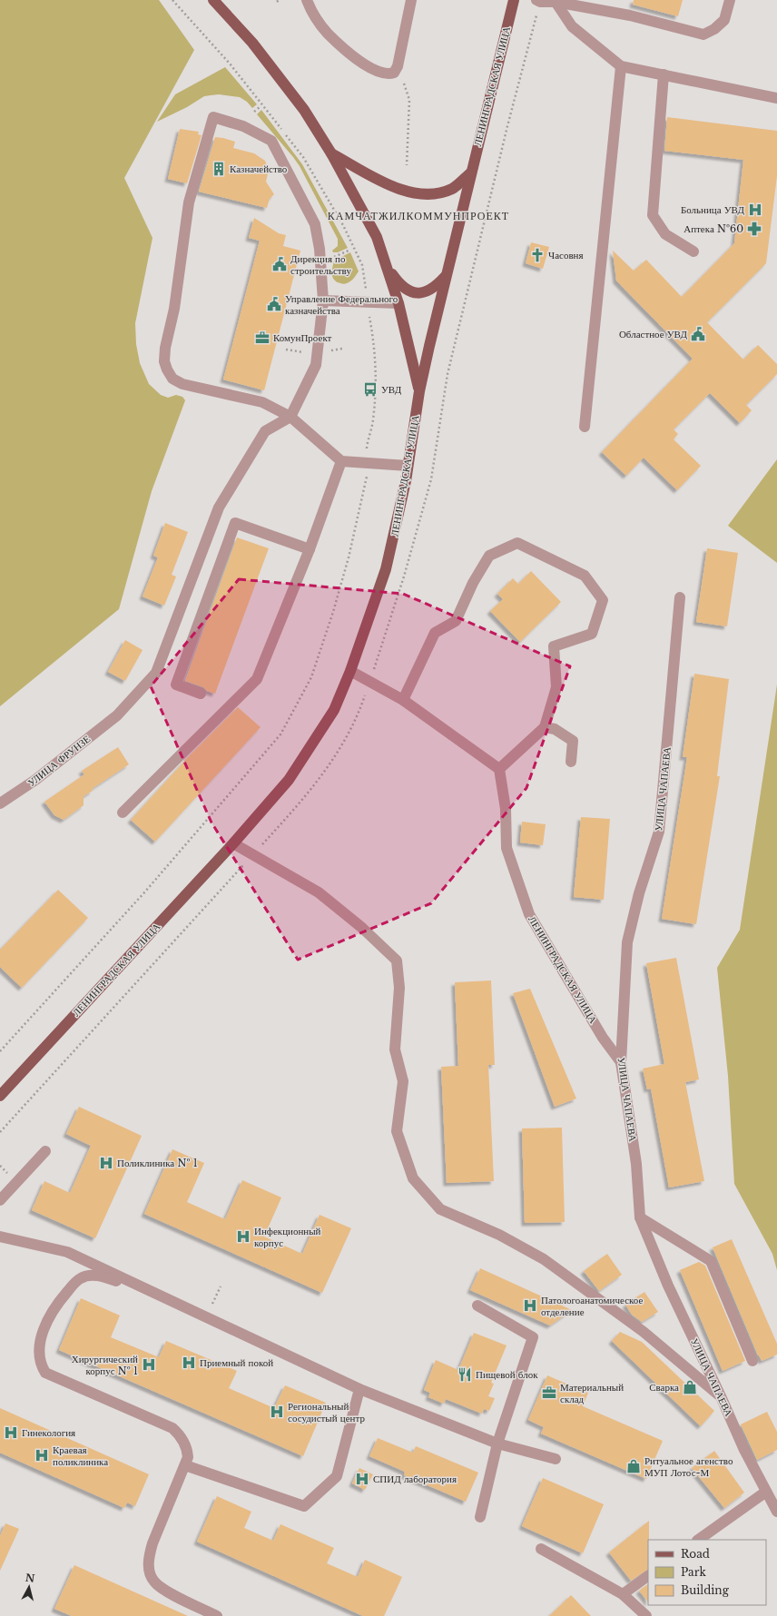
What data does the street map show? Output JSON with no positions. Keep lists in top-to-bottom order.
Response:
{
  "streets": {
    "main road": ["ЛЕНИНГРАДСКАЯ УЛИЦА"],
    "street": ["УЛИЦА ФРУНЗЕ", "УЛИЦА ЧАПАЕВА"]
  },
  "crossings": [
    ["ЛЕНИНГРАДСКАЯ УЛИЦА", "УЛИЦА ЧАПАЕВА"]
  ],
  "districts": ["КАМЧАТЖИЛКОММУНПРОЕКТ"],
  "places": {
    "building": ["Казначейство"],
    "hospital": [
      "Больница УВД",
      "Поликлиника № 1",
      "Инфекционный корпус",
      "Патологоанатомическое отделение",
      "Приемный покой",
      "Хирургический корпус № 1",
      "Региональный сосудистый центр",
      "Гинекология",
      "Краевая поликлиника",
      "СПИД лаборатория"
    ],
    "pharmacy": ["Аптека №60"],
    "church": ["Часовня"],
    "public building": ["Дирекция по строительству", "Управление Федерального казначейства", "Областное УВД"],
    "office": ["КомунПроект", "Материальный склад"],
    "bus stop": ["УВД"],
    "restaurant": ["Пищевой блок"],
    "shop": ["Сварка", "Ритуальное агенство МУП Лотос-М"]
  },
  "legend": ["Road", "Park", "Building"],
  "north": "top"
}
